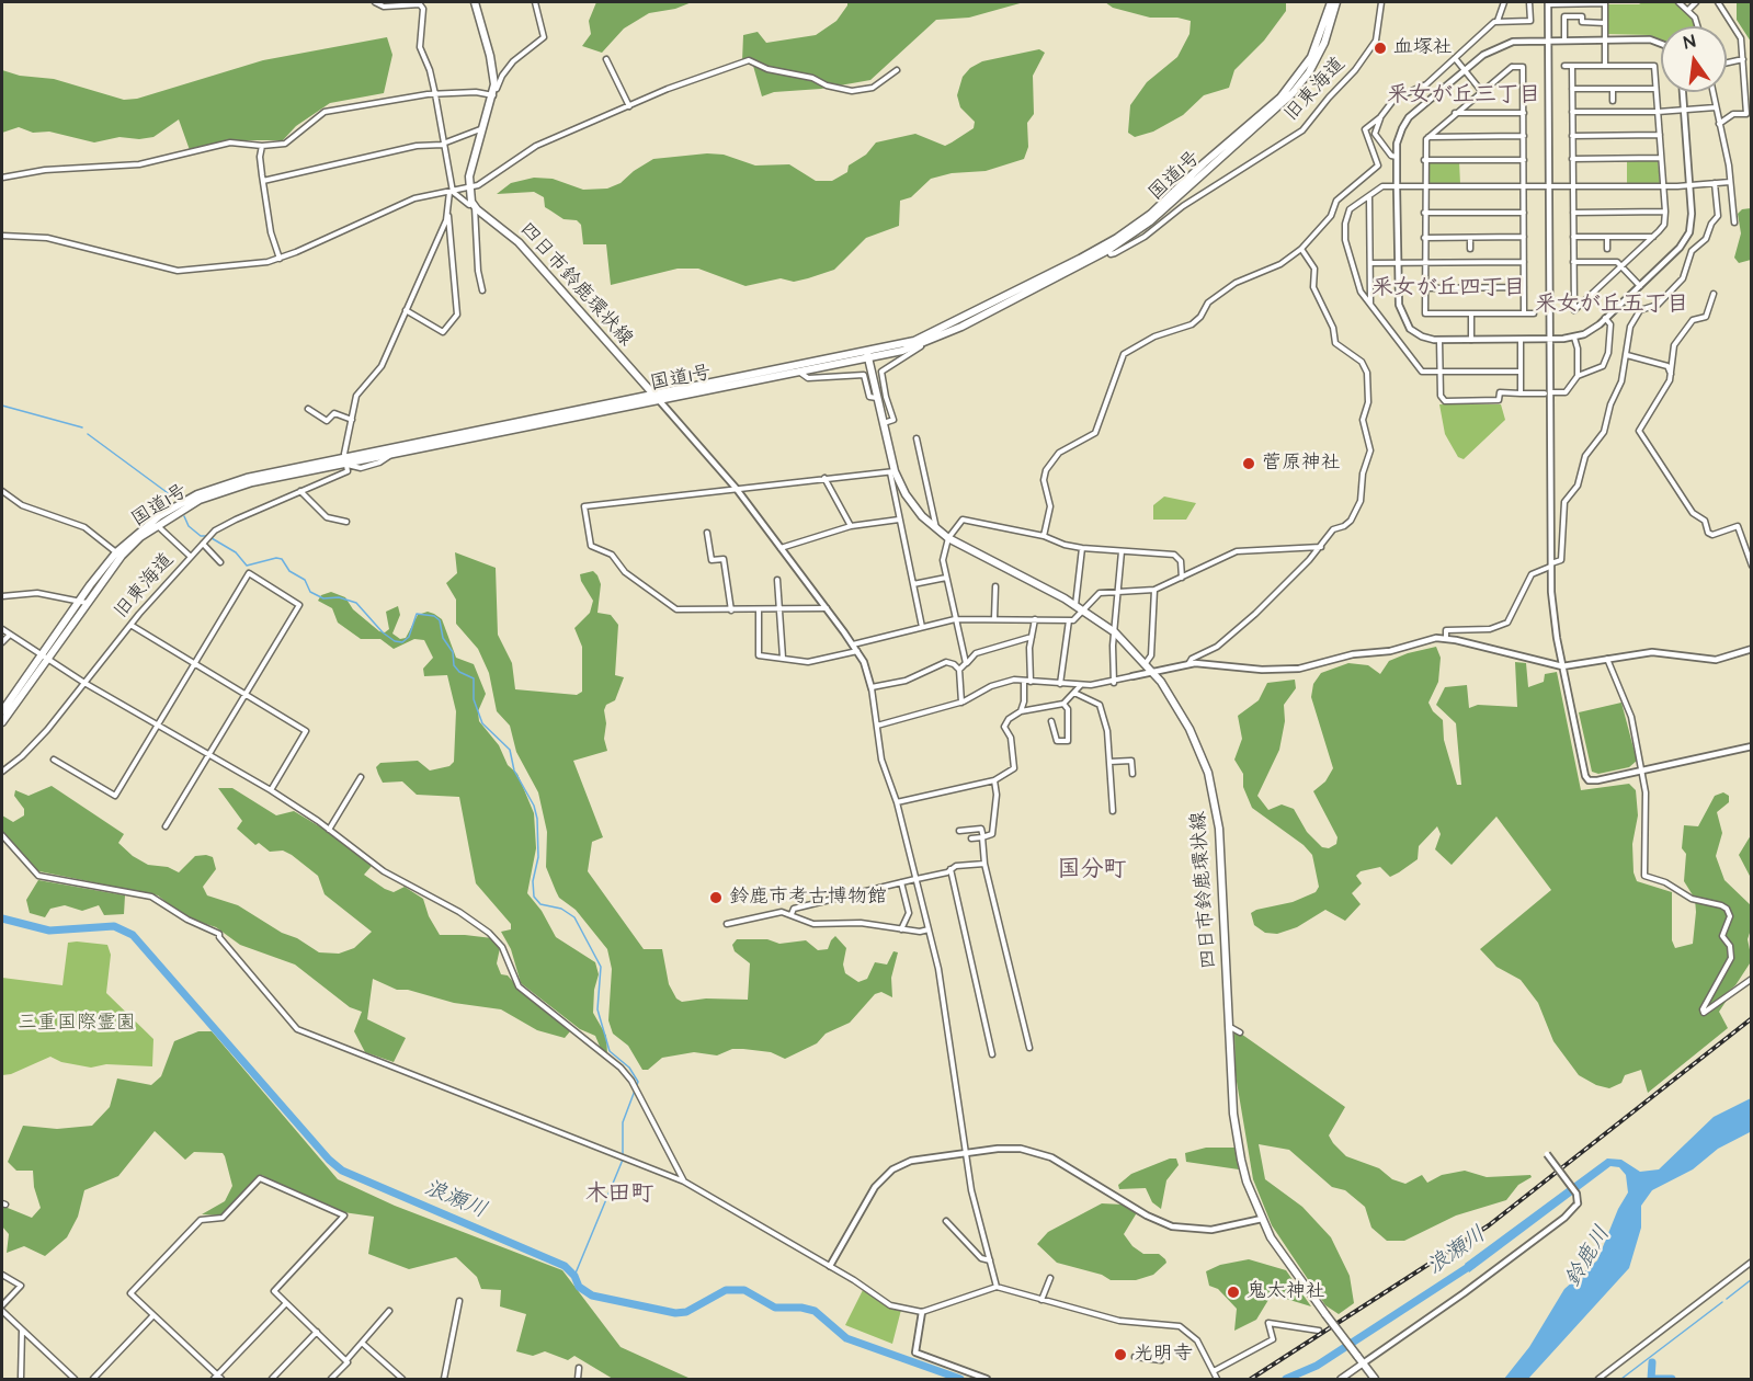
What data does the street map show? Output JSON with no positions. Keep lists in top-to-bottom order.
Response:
{
  "streets": {
    "main road": ["国道1号", "四日市鈴鹿環状線"],
    "street": ["旧東海道"]
  },
  "crossings": [
    ["旧東海道", "国道1号"],
    ["国道1号", "四日市鈴鹿環状線"]
  ],
  "districts": [
    "釆女が丘三丁目",
    "釆女が丘四丁目",
    "釆女が丘五丁目",
    "国分町",
    "木田町"
  ],
  "water": ["浪瀬川", "鈴鹿川"],
  "parks": ["三重国際霊園"],
  "places": [
    "血塚社",
    "菅原神社",
    "鈴鹿市考古博物館",
    "鬼太神社",
    "光明寺"
  ],
  "north": "top"
}
